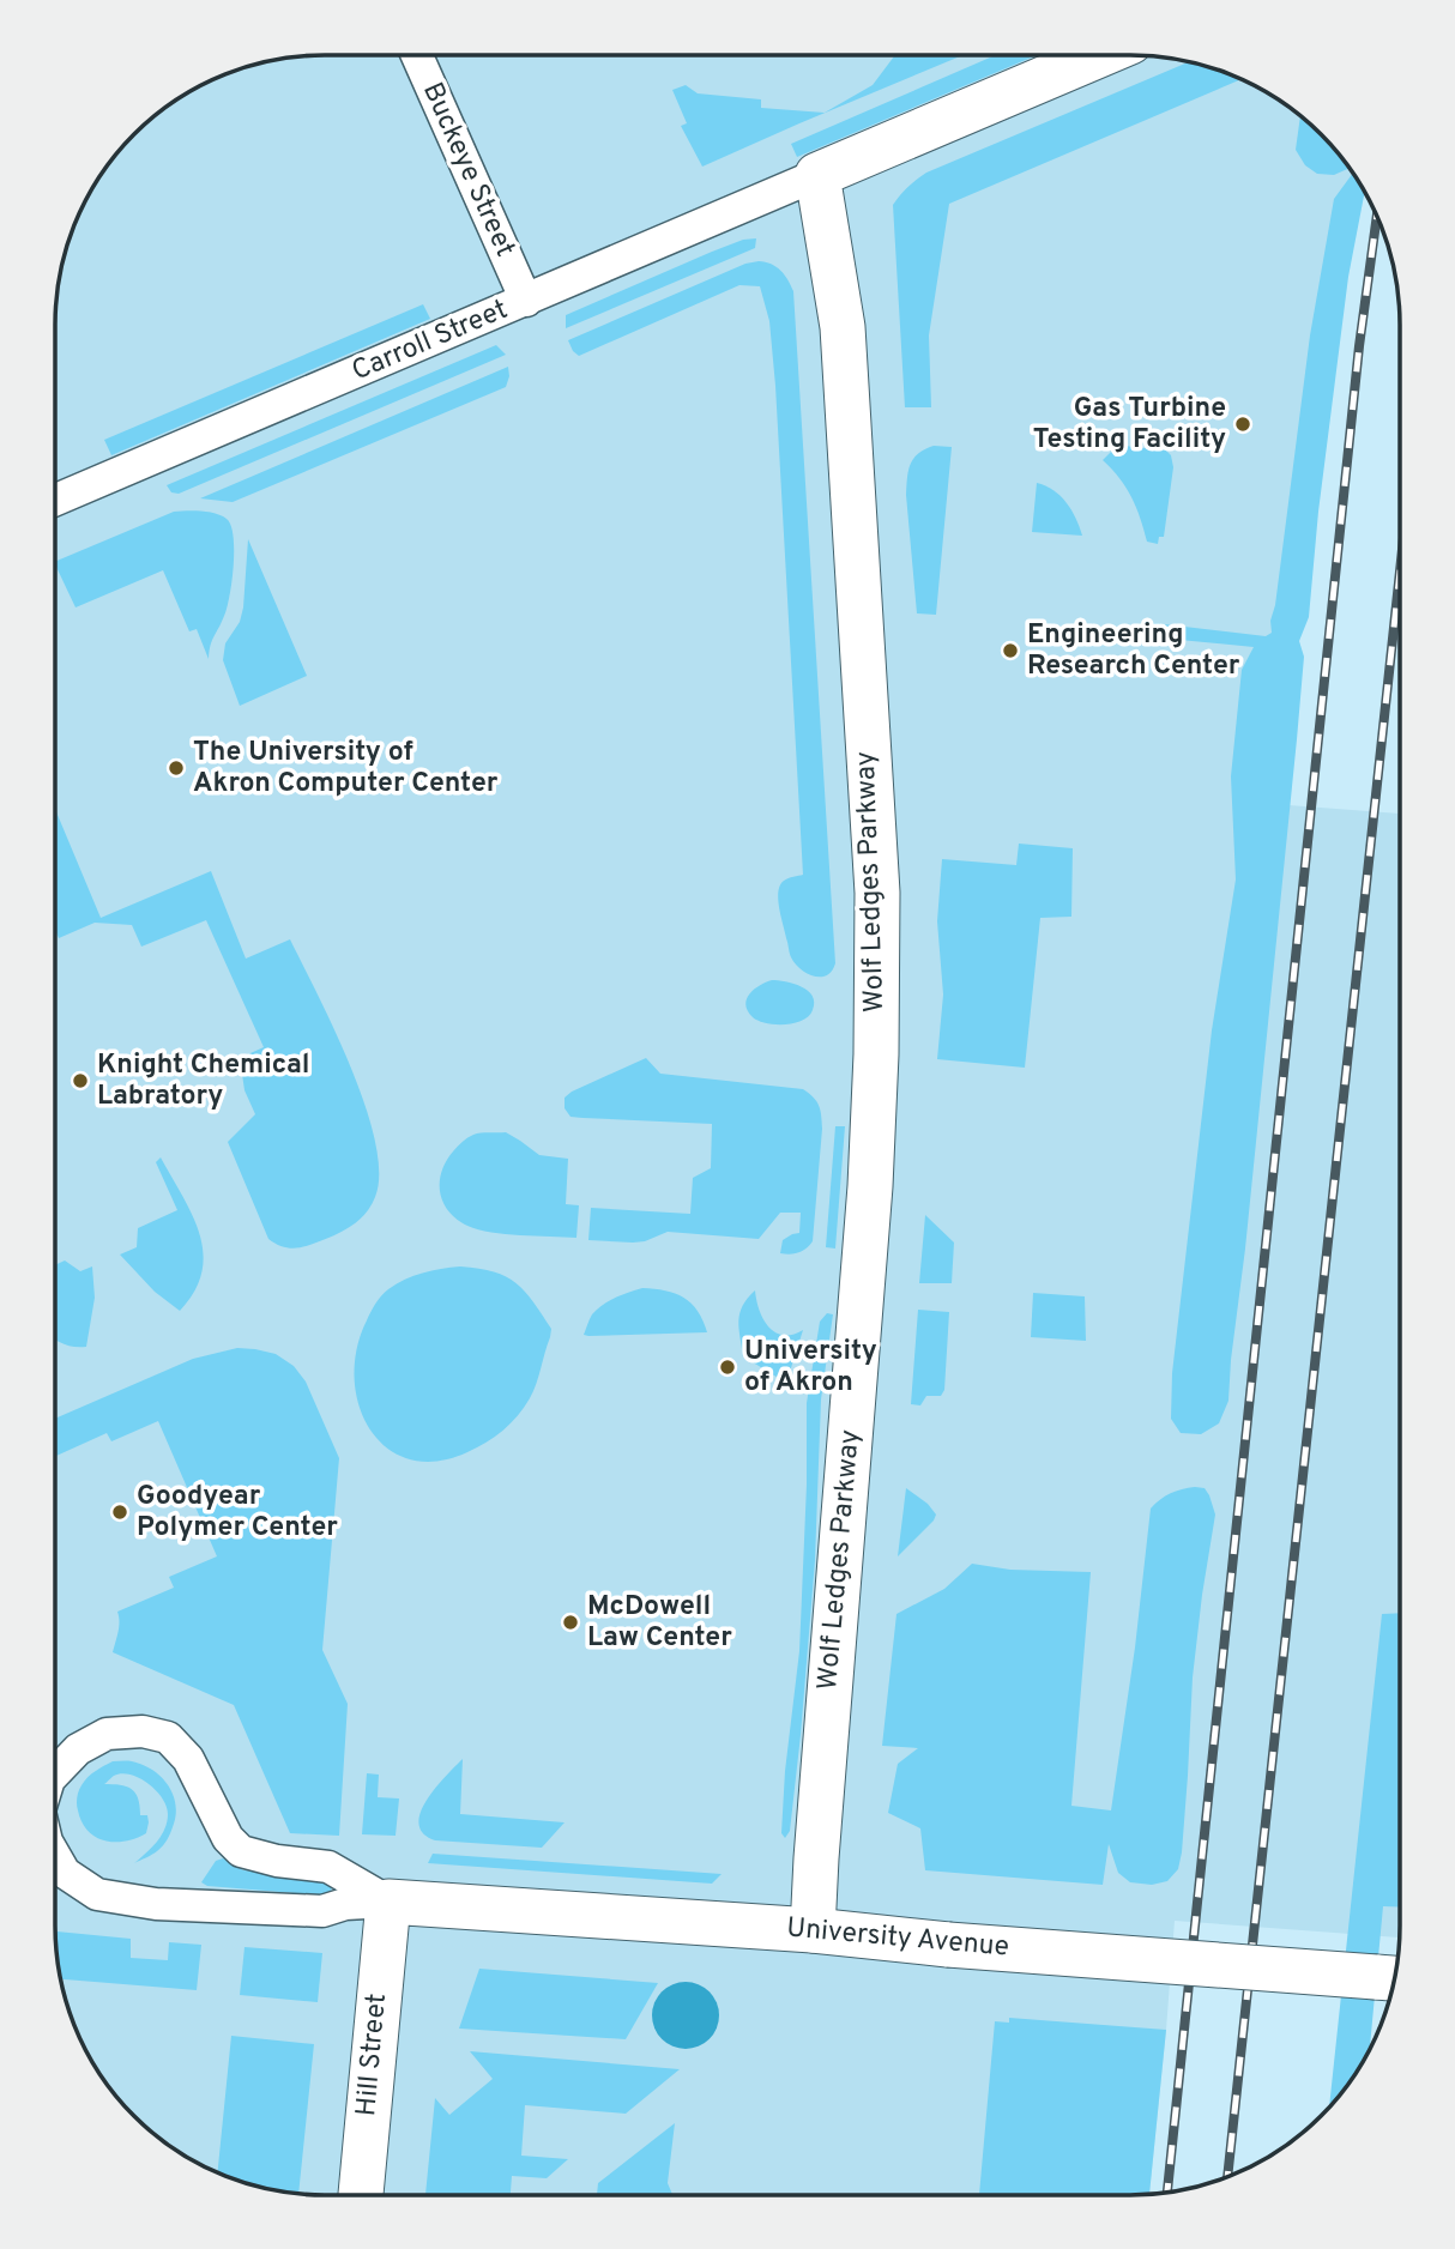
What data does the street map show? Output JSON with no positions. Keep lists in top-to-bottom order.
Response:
{
  "streets": {
    "main road": ["Wolf Ledges Parkway", "University Avenue", "Hill Street"],
    "street": ["Buckeye Street", "Carroll Street"]
  },
  "crossings": [
    ["Buckeye Street", "Carroll Street"],
    ["Carroll Street", "Wolf Ledges Parkway"],
    ["Wolf Ledges Parkway", "University Avenue"],
    ["University Avenue", "Hill Street"]
  ],
  "places": [
    "Gas Turbine Testing Facility",
    "Engineering Research Center",
    "The University of Akron Computer Center",
    "Knight Chemical Labratory",
    "University of Akron",
    "Goodyear Polymer Center",
    "McDowell Law Center"
  ]
}
